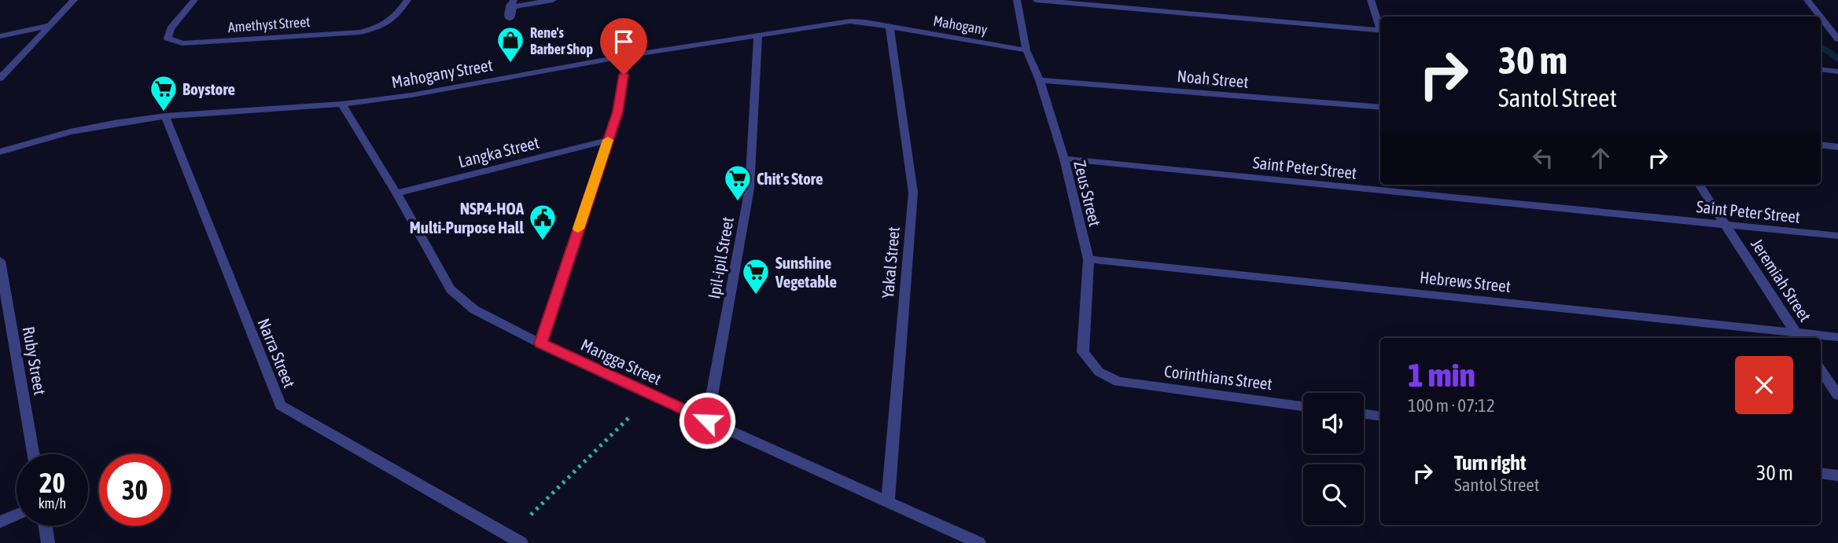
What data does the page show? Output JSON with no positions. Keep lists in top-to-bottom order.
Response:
{
  "streets": {
    "street": [
      "Amethyst Street",
      "Mahogany",
      "Mahogany Street",
      "Noah Street",
      "Langka Street",
      "Saint Peter Street",
      "Zeus Street",
      "Ipil-ipil Street",
      "Yakal Street",
      "Jeremiah Street",
      "Hebrews Street",
      "Narra Street",
      "Ruby Street",
      "Mangga Street",
      "Corinthians Street"
    ]
  },
  "crossings": [
    ["Mahogany", "Mahogany Street"],
    ["Mahogany", "Zeus Street"],
    ["Mahogany", "Yakal Street"],
    ["Mahogany Street", "Ipil-ipil Street"],
    ["Mahogany Street", "Yakal Street"],
    ["Mahogany Street", "Narra Street"],
    ["Mahogany Street", "Mangga Street"],
    ["Noah Street", "Zeus Street"],
    ["Langka Street", "Mangga Street"],
    ["Saint Peter Street", "Zeus Street"],
    ["Saint Peter Street", "Jeremiah Street"],
    ["Zeus Street", "Hebrews Street"],
    ["Zeus Street", "Corinthians Street"],
    ["Ipil-ipil Street", "Mangga Street"],
    ["Yakal Street", "Mangga Street"],
    ["Jeremiah Street", "Hebrews Street"]
  ],
  "places": {
    "shop": ["Rene's Barber Shop"],
    "supermarket": ["Boystore", "Chit's Store", "Sunshine Vegetable"],
    "public building": ["NSP4-HOA Multi-Purpose Hall"]
  },
  "page": {
    "turn": ["30 m", "Santol Street"],
    "heading": ["1 min", "100 m · 07:12"],
    "list": [
      {
        "name": "Turn right",
        "note": "Santol Street",
        "value": "30 m"
      }
    ],
    "speed": "20 km/h",
    "limit": "30"
  }
}
